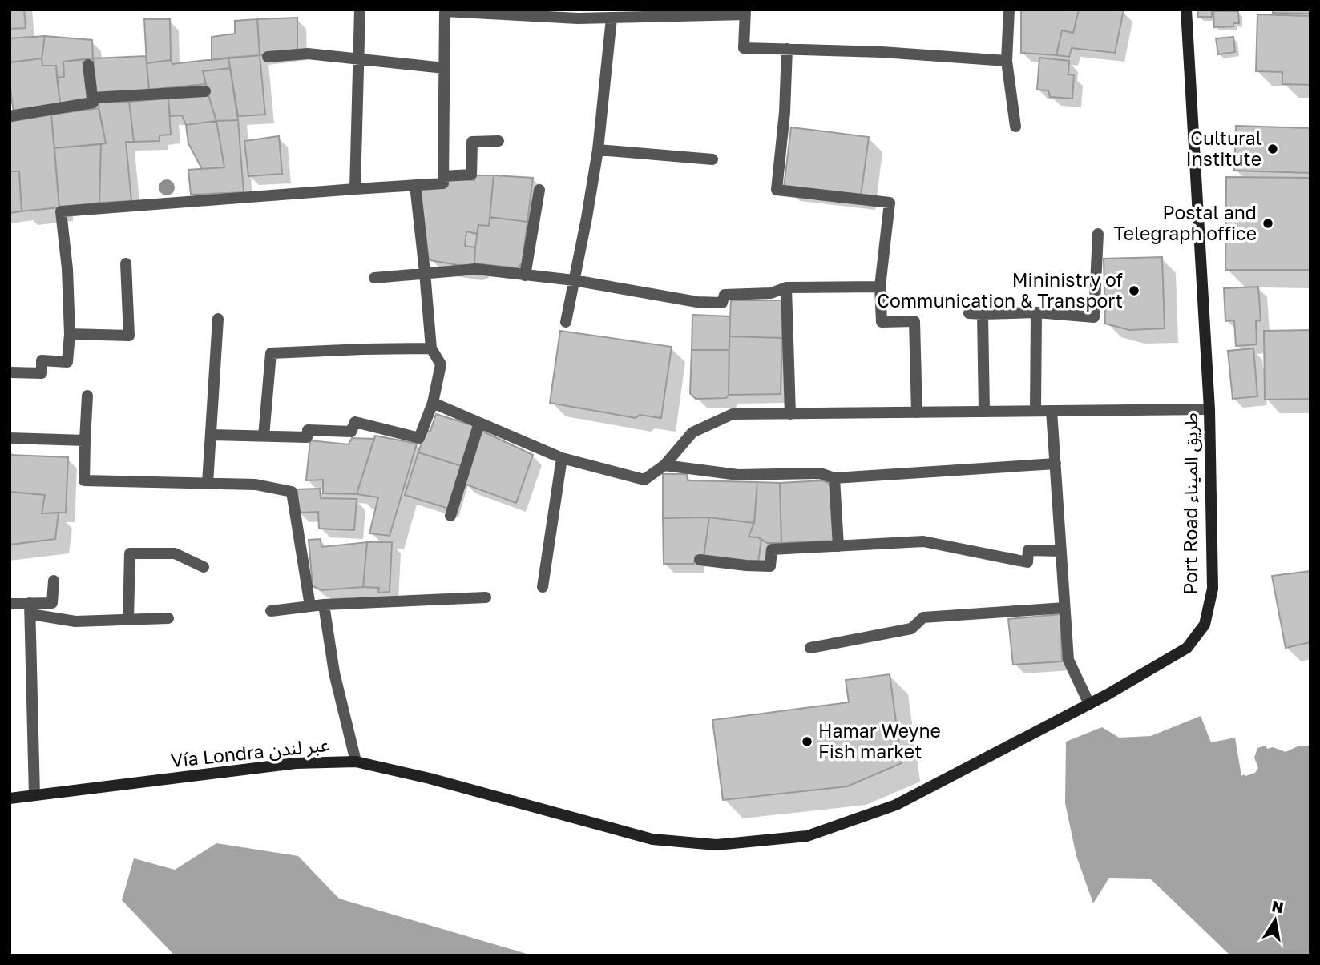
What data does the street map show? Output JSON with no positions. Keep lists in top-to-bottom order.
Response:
{
  "streets": {
    "main road": ["Port Road طريق الميناء", "Vía Londra عبر لندن"]
  },
  "crossings": [
    ["Port Road طريق الميناء", "Vía Londra عبر لندن"]
  ],
  "places": [
    "Cultural Institute",
    "Postal and Telegraph office",
    "Mininistry of Communication & Transport",
    "Hamar Weyne Fish market"
  ],
  "north": "top"
}
